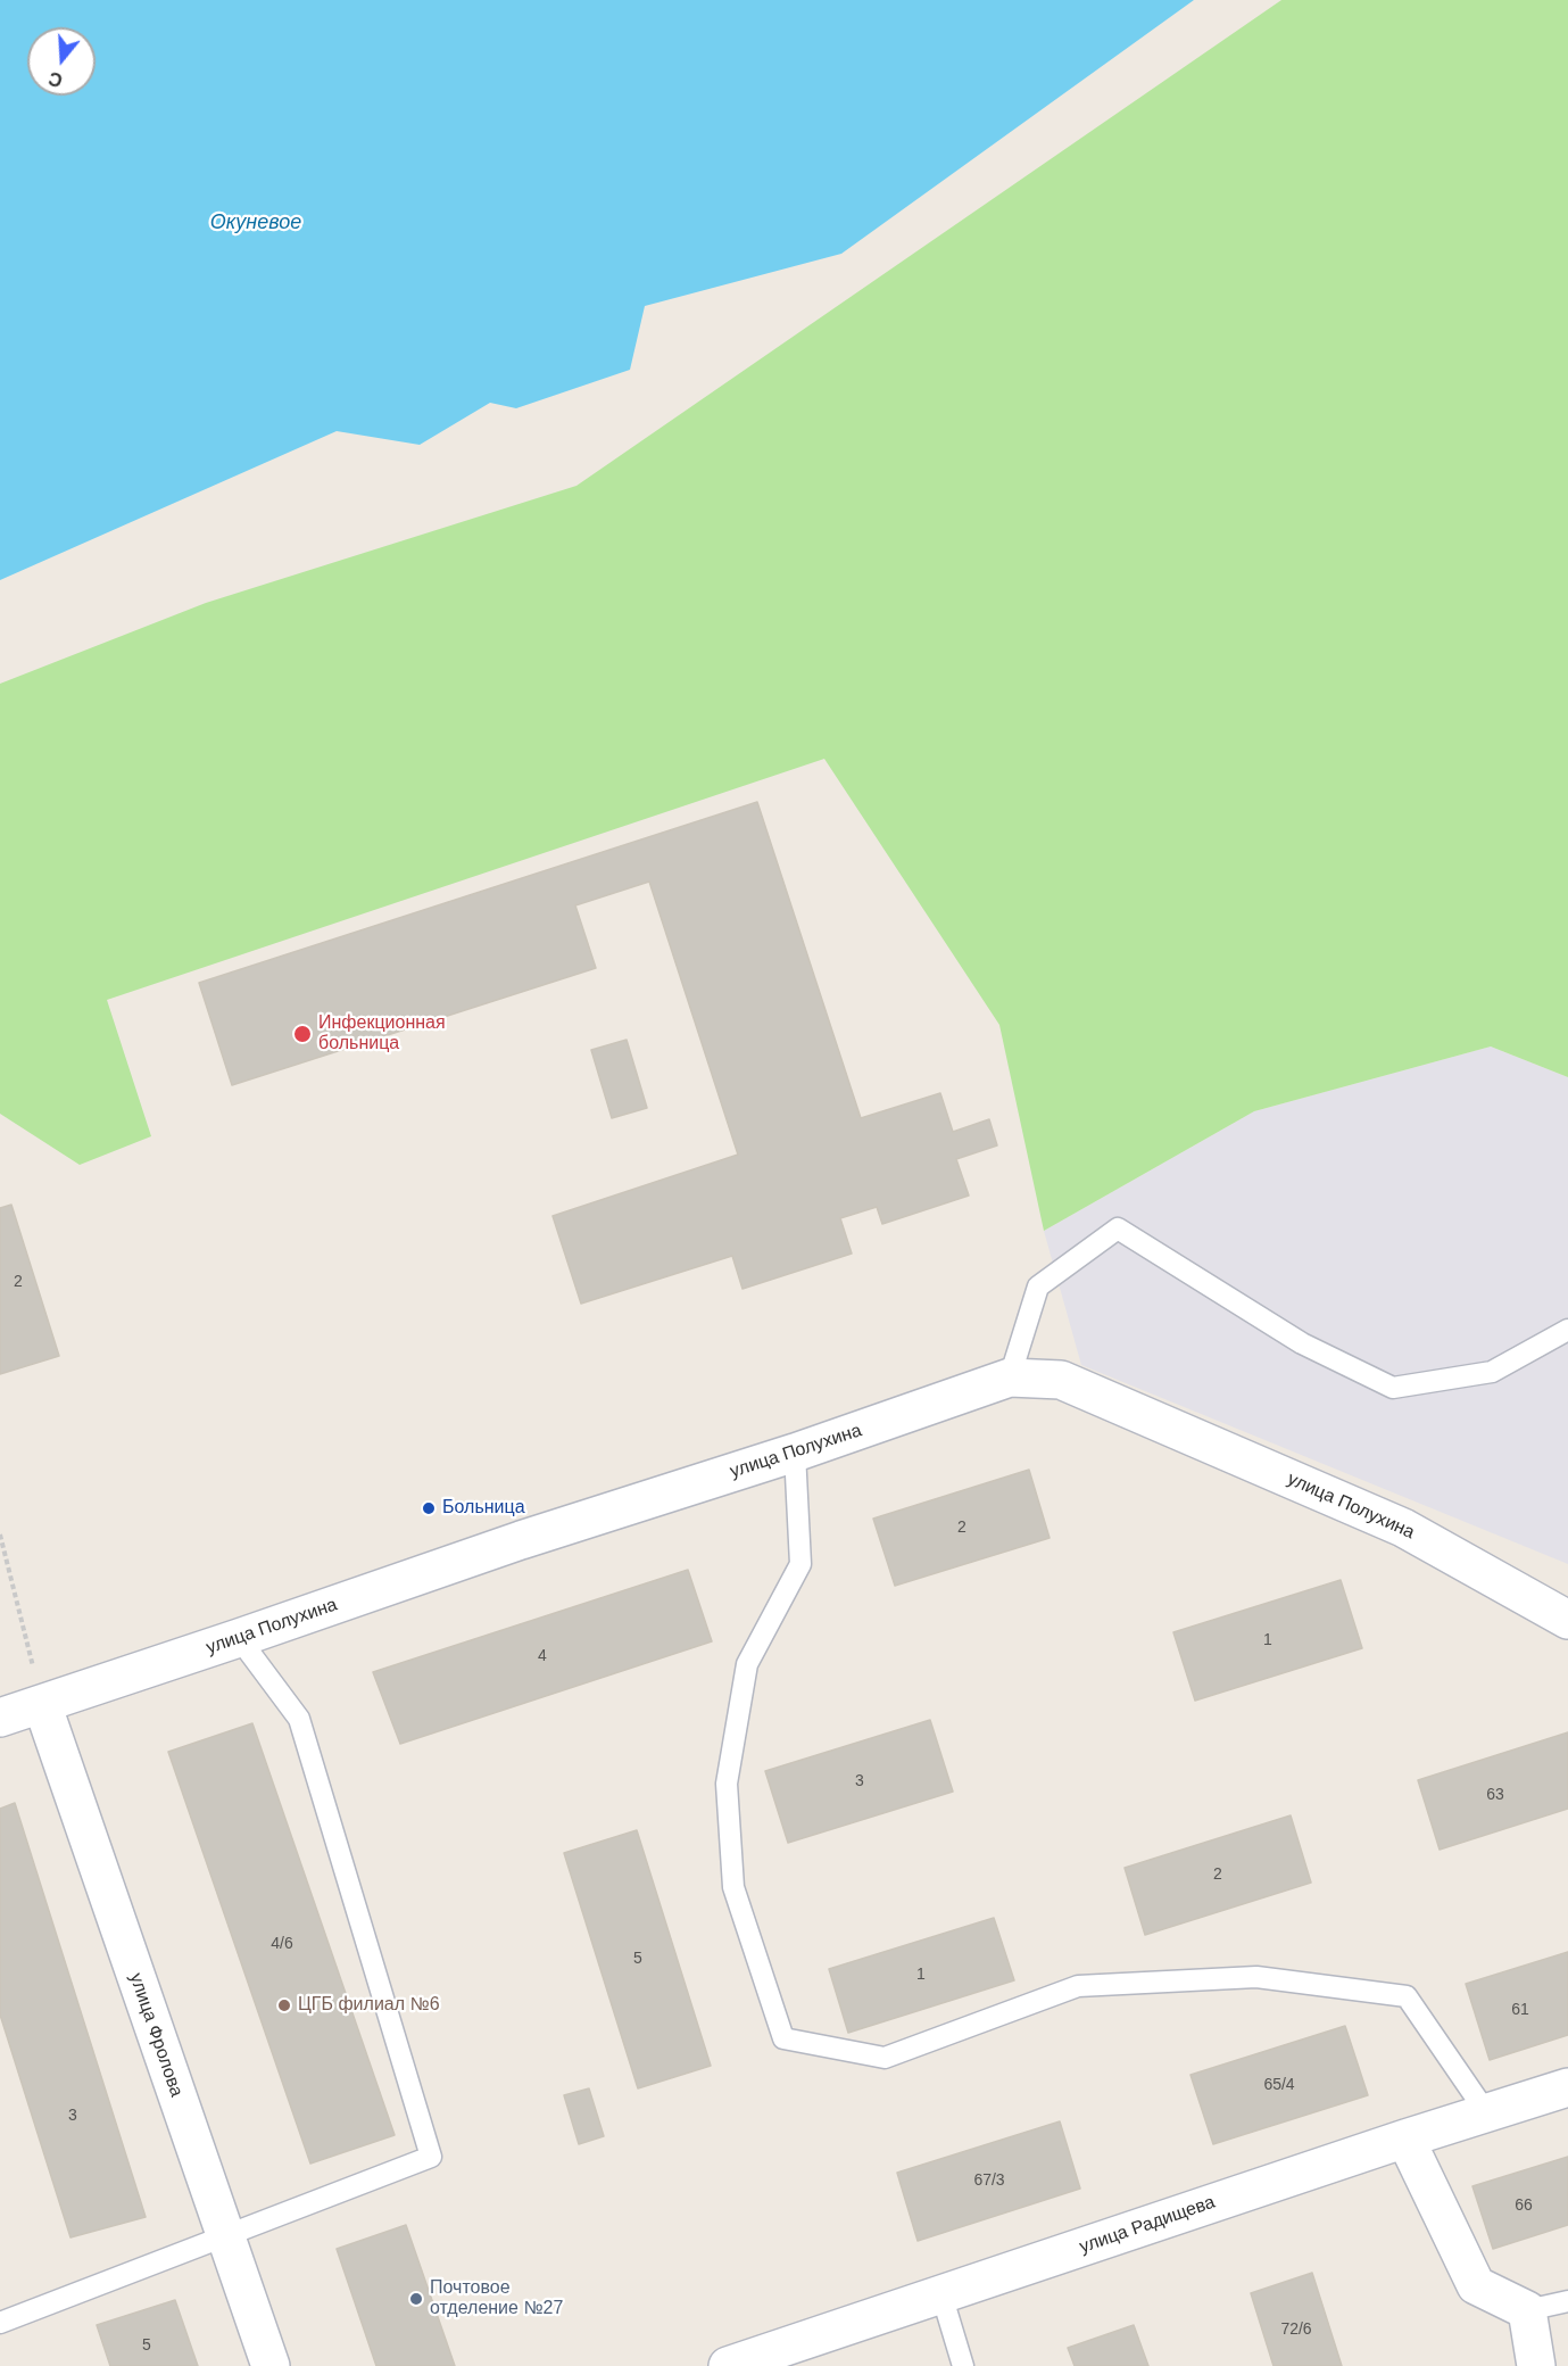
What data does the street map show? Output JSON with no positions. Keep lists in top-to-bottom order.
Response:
{
  "streets": {
    "street": ["улица Полухина", "улица Фролова", "улица Радищева"]
  },
  "crossings": [
    ["улица Полухина", "улица Фролова"]
  ],
  "water": ["Окуневое"],
  "places": [
    "Инфекционная больница",
    "Больница",
    "ЦГБ филиал №6",
    "Почтовое отделение №27"
  ],
  "house_numbers": [
    "2",
    "2",
    "1",
    "4",
    "3",
    "63",
    "2",
    "4/6",
    "5",
    "1",
    "61",
    "65/4",
    "3",
    "67/3",
    "66",
    "72/6",
    "5"
  ],
  "north": "bottom"
}
